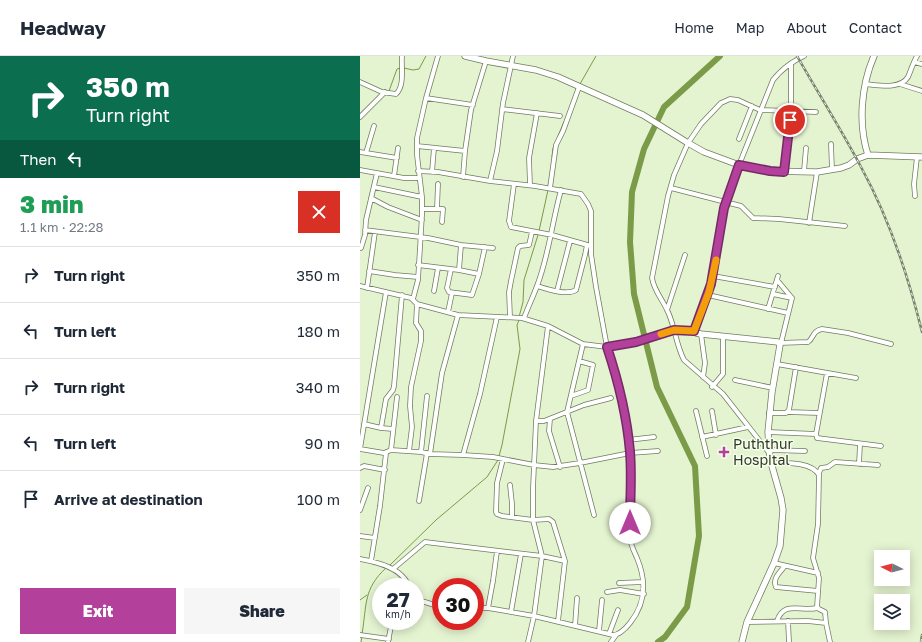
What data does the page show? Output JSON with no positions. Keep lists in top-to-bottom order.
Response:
{
  "places": {
    "health": ["Puththur Hospital"]
  },
  "north": "left",
  "page": {
    "header": "Headway",
    "nav": [
      "Home",
      "Map",
      "About",
      "Contact"
    ],
    "turn": ["350 m", "Turn right"],
    "then": "Then",
    "heading": ["3 min", "1.1 km · 22:28"],
    "list": [
      {
        "name": "Turn right",
        "value": "350 m"
      },
      {
        "name": "Turn left",
        "value": "180 m"
      },
      {
        "name": "Turn right",
        "value": "340 m"
      },
      {
        "name": "Turn left",
        "value": "90 m"
      },
      {
        "name": "Arrive at destination",
        "value": "100 m"
      }
    ],
    "speed": "27 km/h",
    "limit": "30",
    "buttons": ["Exit", "Share"]
  }
}
